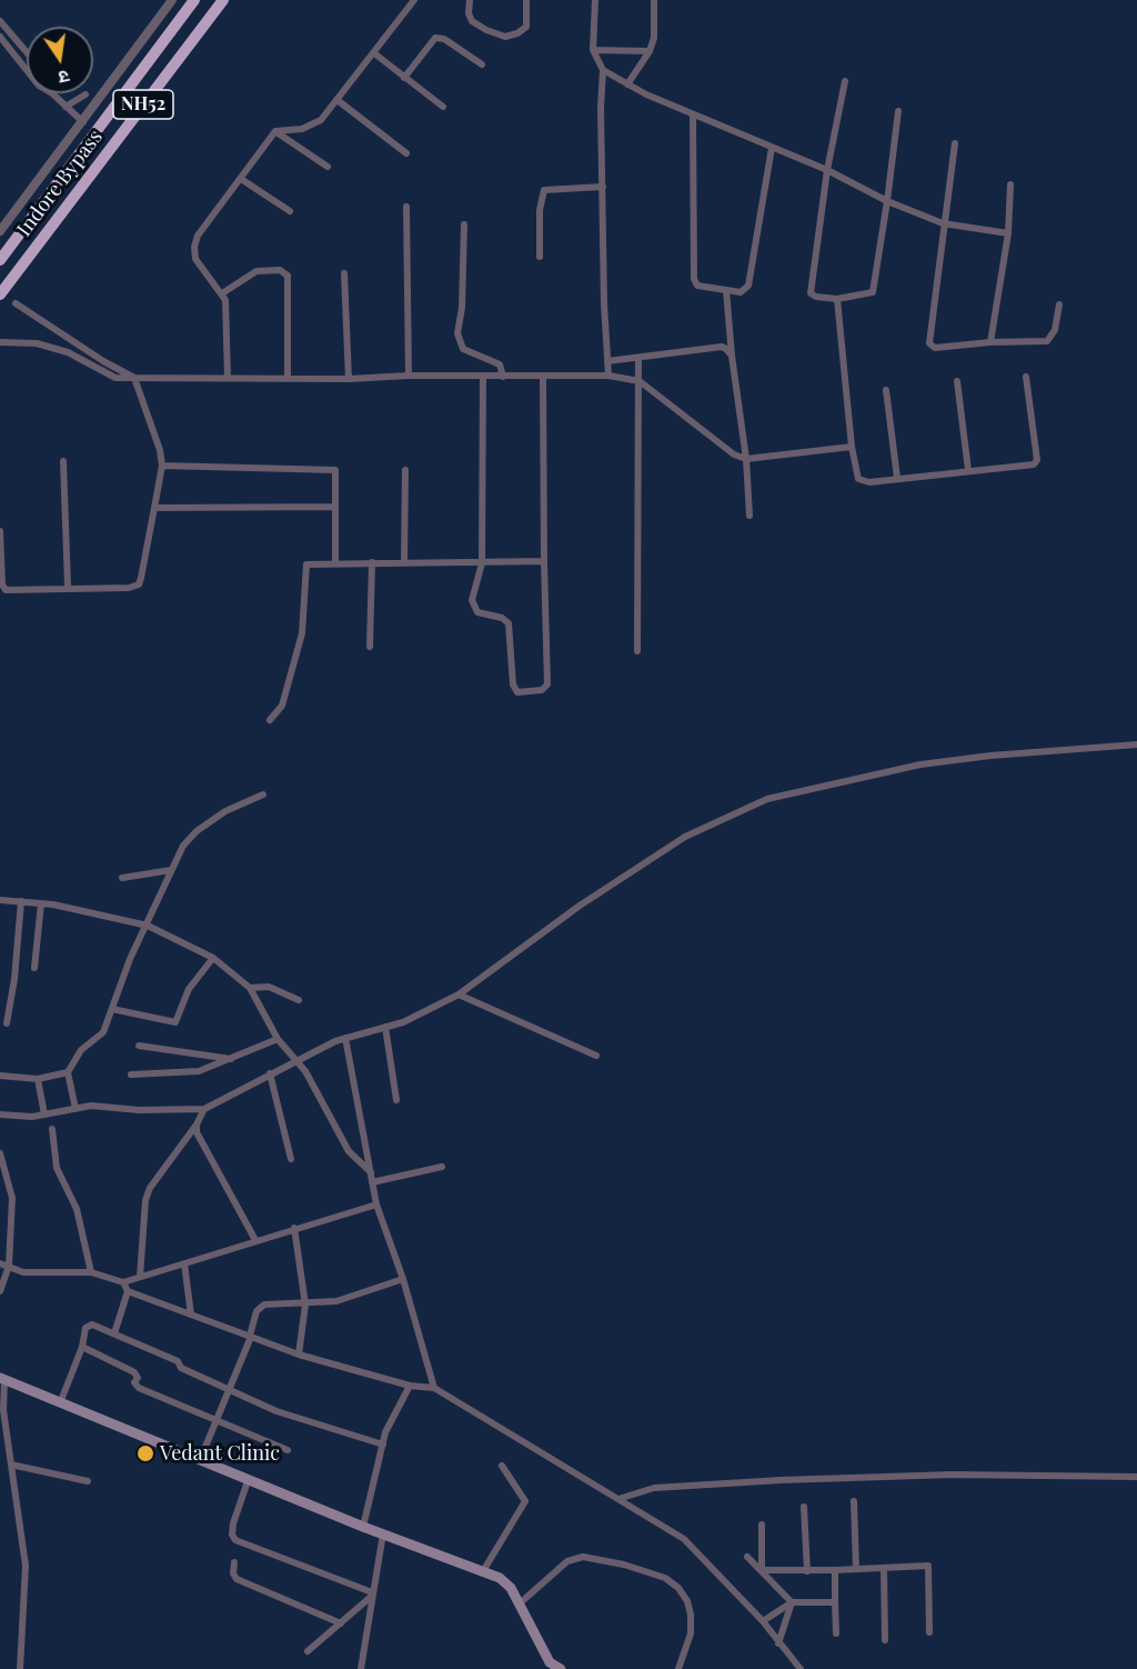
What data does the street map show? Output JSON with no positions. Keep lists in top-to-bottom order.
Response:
{
  "streets": {
    "highway": ["NH52", "Indore Bypass"]
  },
  "places": ["Vedant Clinic"],
  "north": "bottom"
}
